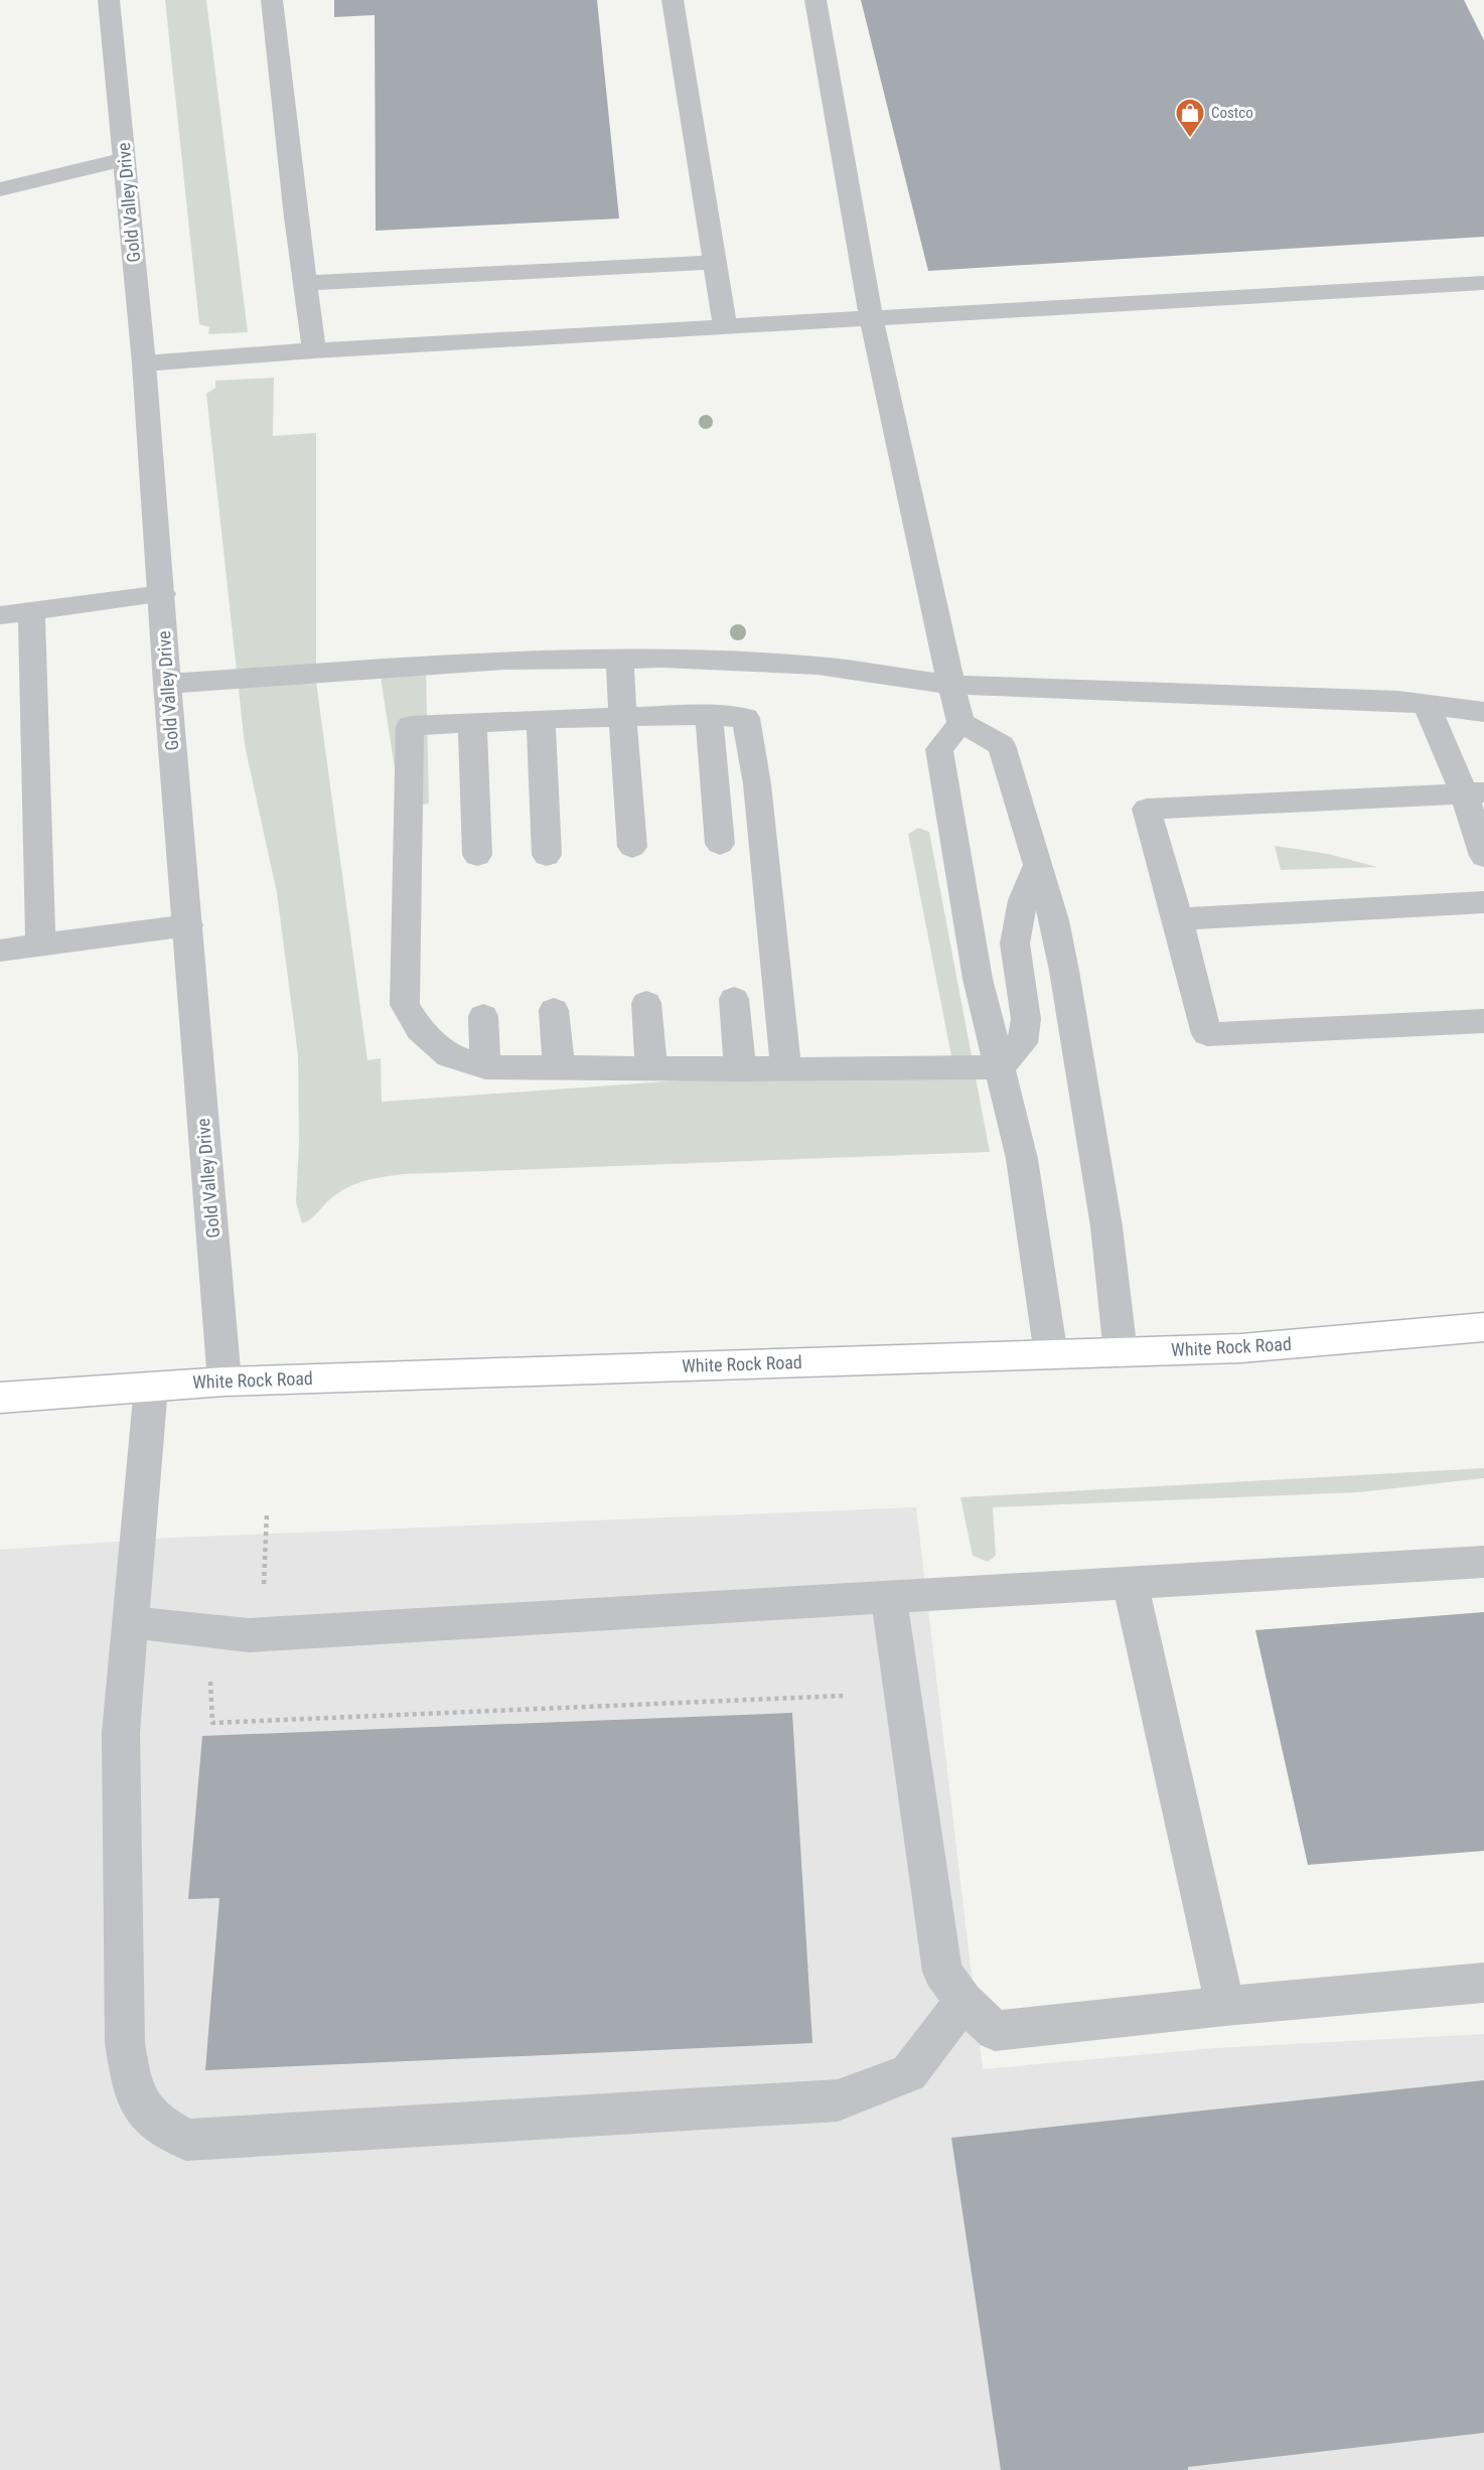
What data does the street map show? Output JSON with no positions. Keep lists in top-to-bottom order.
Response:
{
  "streets": {
    "main road": ["White Rock Road"],
    "street": ["Gold Valley Drive"]
  },
  "crossings": [
    ["Gold Valley Drive", "White Rock Road"]
  ],
  "places": {
    "shop": ["Costco"]
  }
}
